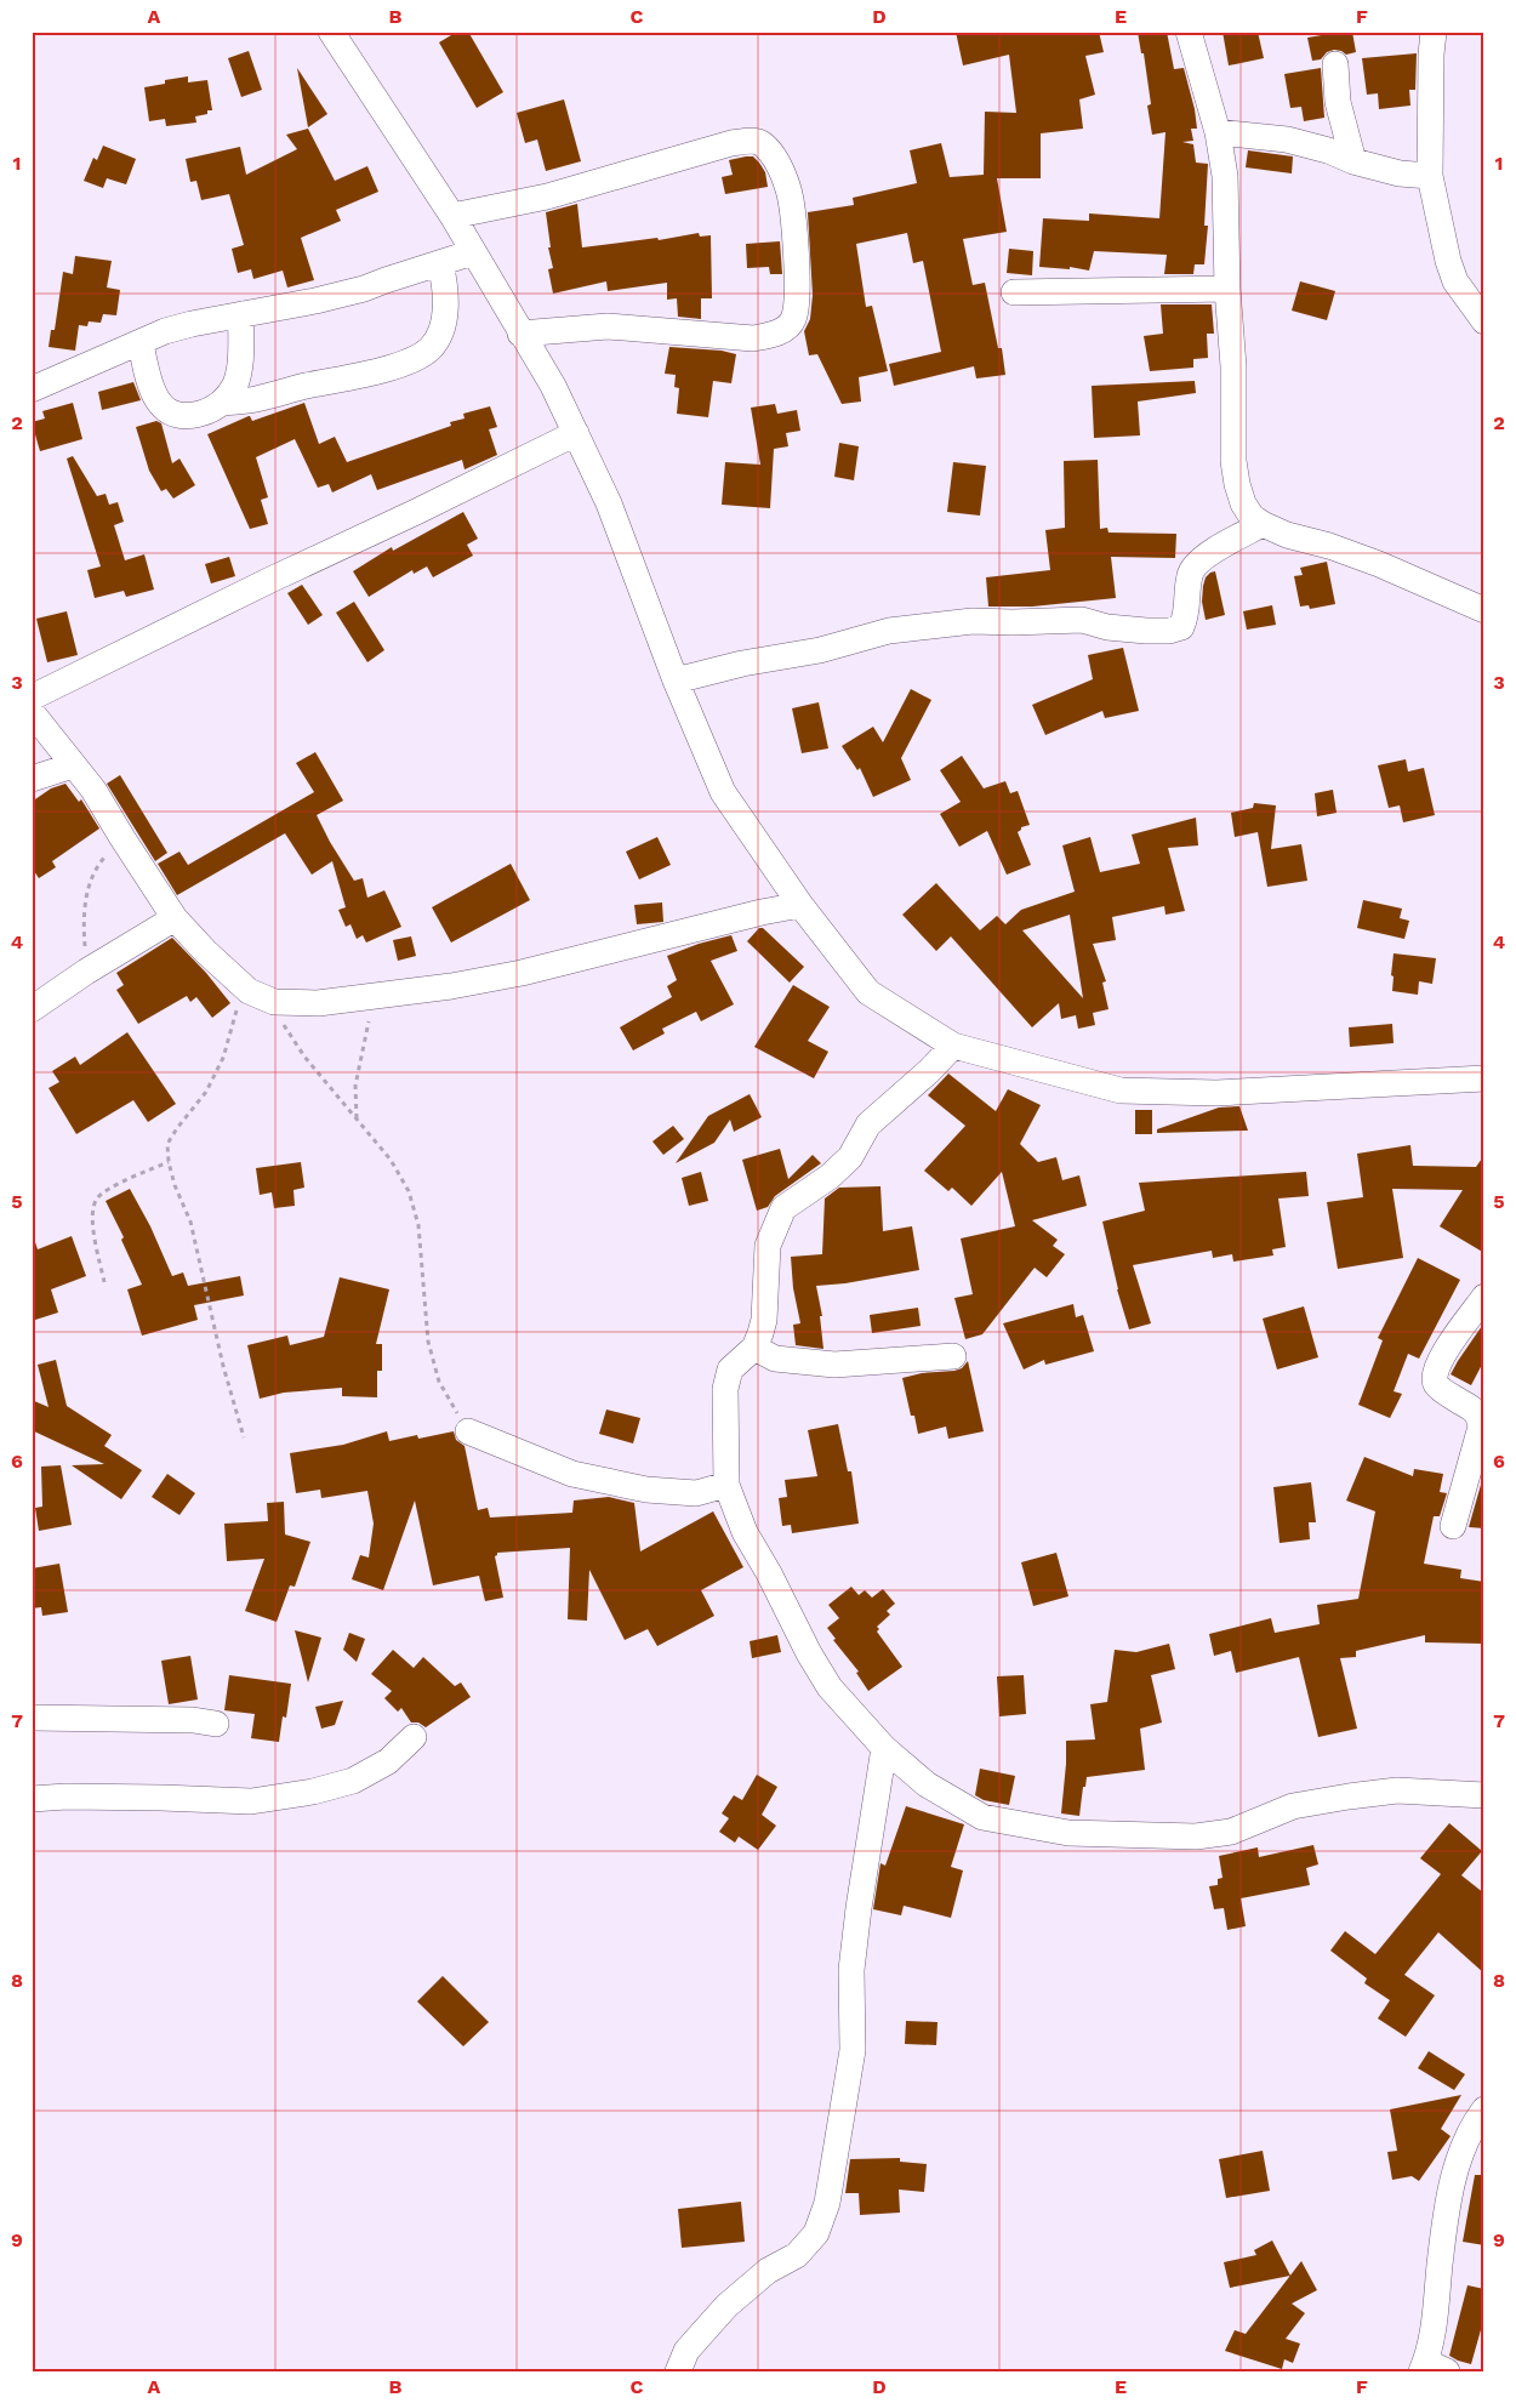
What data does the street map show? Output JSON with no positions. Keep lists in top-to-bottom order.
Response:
{
  "grid": {
    "columns": [
      "A",
      "B",
      "C",
      "D",
      "E",
      "F"
    ],
    "rows": [
      "1",
      "2",
      "3",
      "4",
      "5",
      "6",
      "7",
      "8",
      "9"
    ]
  }
}
